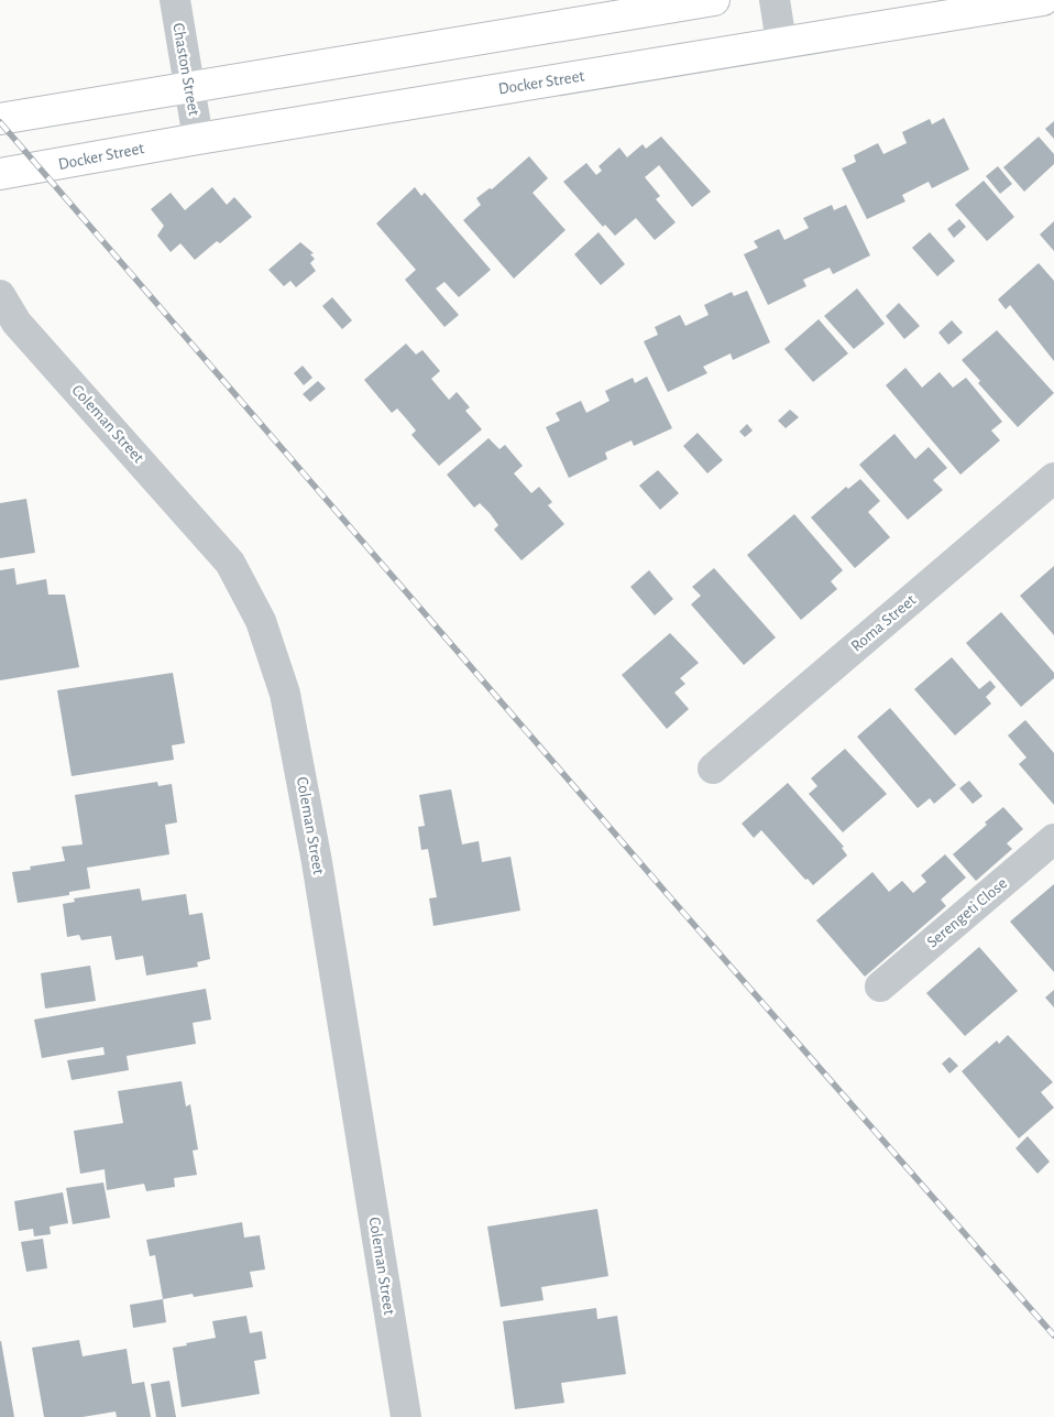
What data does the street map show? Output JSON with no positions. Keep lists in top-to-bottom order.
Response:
{
  "streets": {
    "main road": ["Docker Street"],
    "street": [
      "Chaston Street",
      "Coleman Street",
      "Roma Street",
      "Serengeti Close"
    ]
  },
  "crossings": [
    ["Chaston Street", "Docker Street"]
  ]
}
